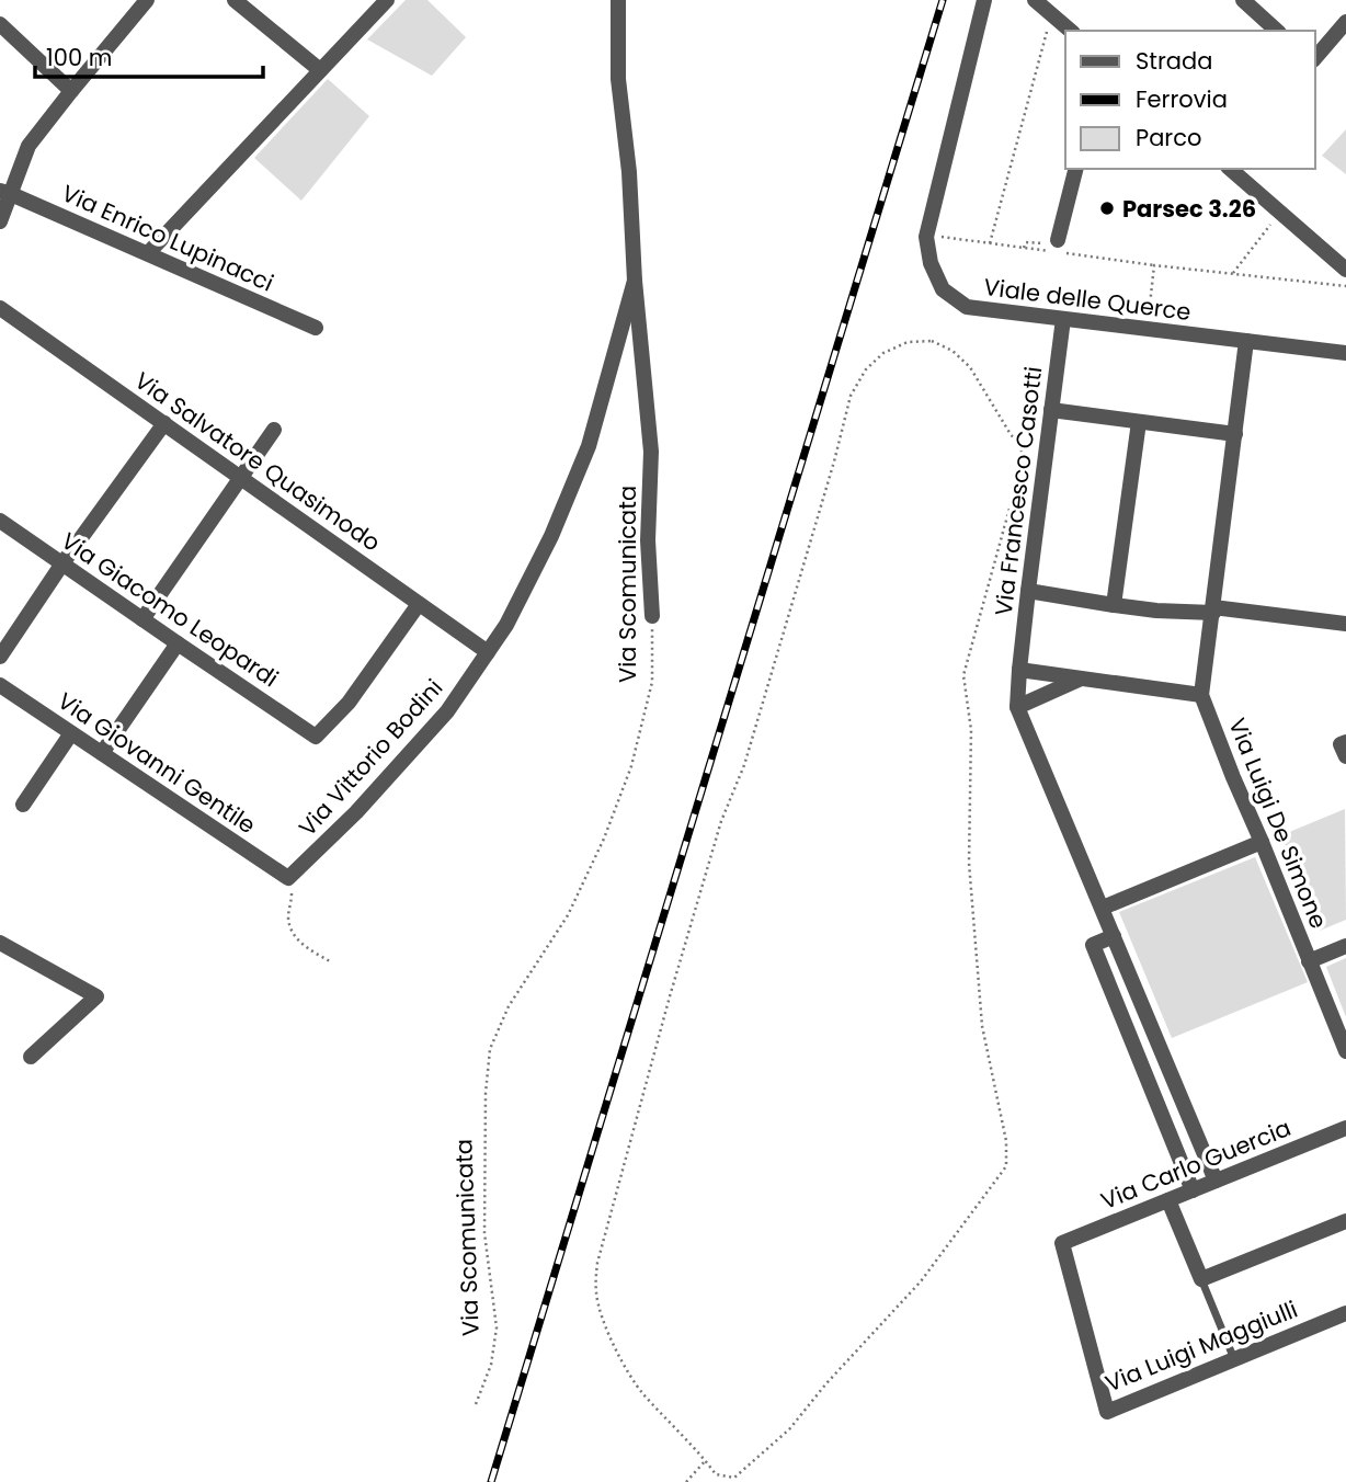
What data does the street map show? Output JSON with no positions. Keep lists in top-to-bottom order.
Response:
{
  "streets": {
    "street": [
      "Via Enrico Lupinacci",
      "Viale delle Querce",
      "Via Salvatore Quasimodo",
      "Via Francesco Casotti",
      "Via Scomunicata",
      "Via Giacomo Leopardi",
      "Via Vittorio Bodini",
      "Via Giovanni Gentile",
      "Via Luigi De Simone",
      "Via Carlo Guercia",
      "Via Luigi Maggiulli"
    ]
  },
  "crossings": [
    ["Viale delle Querce", "Via Francesco Casotti"],
    ["Viale delle Querce", "Via Luigi De Simone"],
    ["Via Salvatore Quasimodo", "Via Giacomo Leopardi"],
    ["Via Salvatore Quasimodo", "Via Vittorio Bodini"],
    ["Via Francesco Casotti", "Via Carlo Guercia"],
    ["Via Scomunicata", "Via Vittorio Bodini"],
    ["Via Vittorio Bodini", "Via Giovanni Gentile"],
    ["Via Carlo Guercia", "Via Luigi Maggiulli"]
  ],
  "places": ["Parsec 3.26"],
  "legend": ["Strada", "Ferrovia", "Parco"],
  "scale_bar": "100 m"
}
